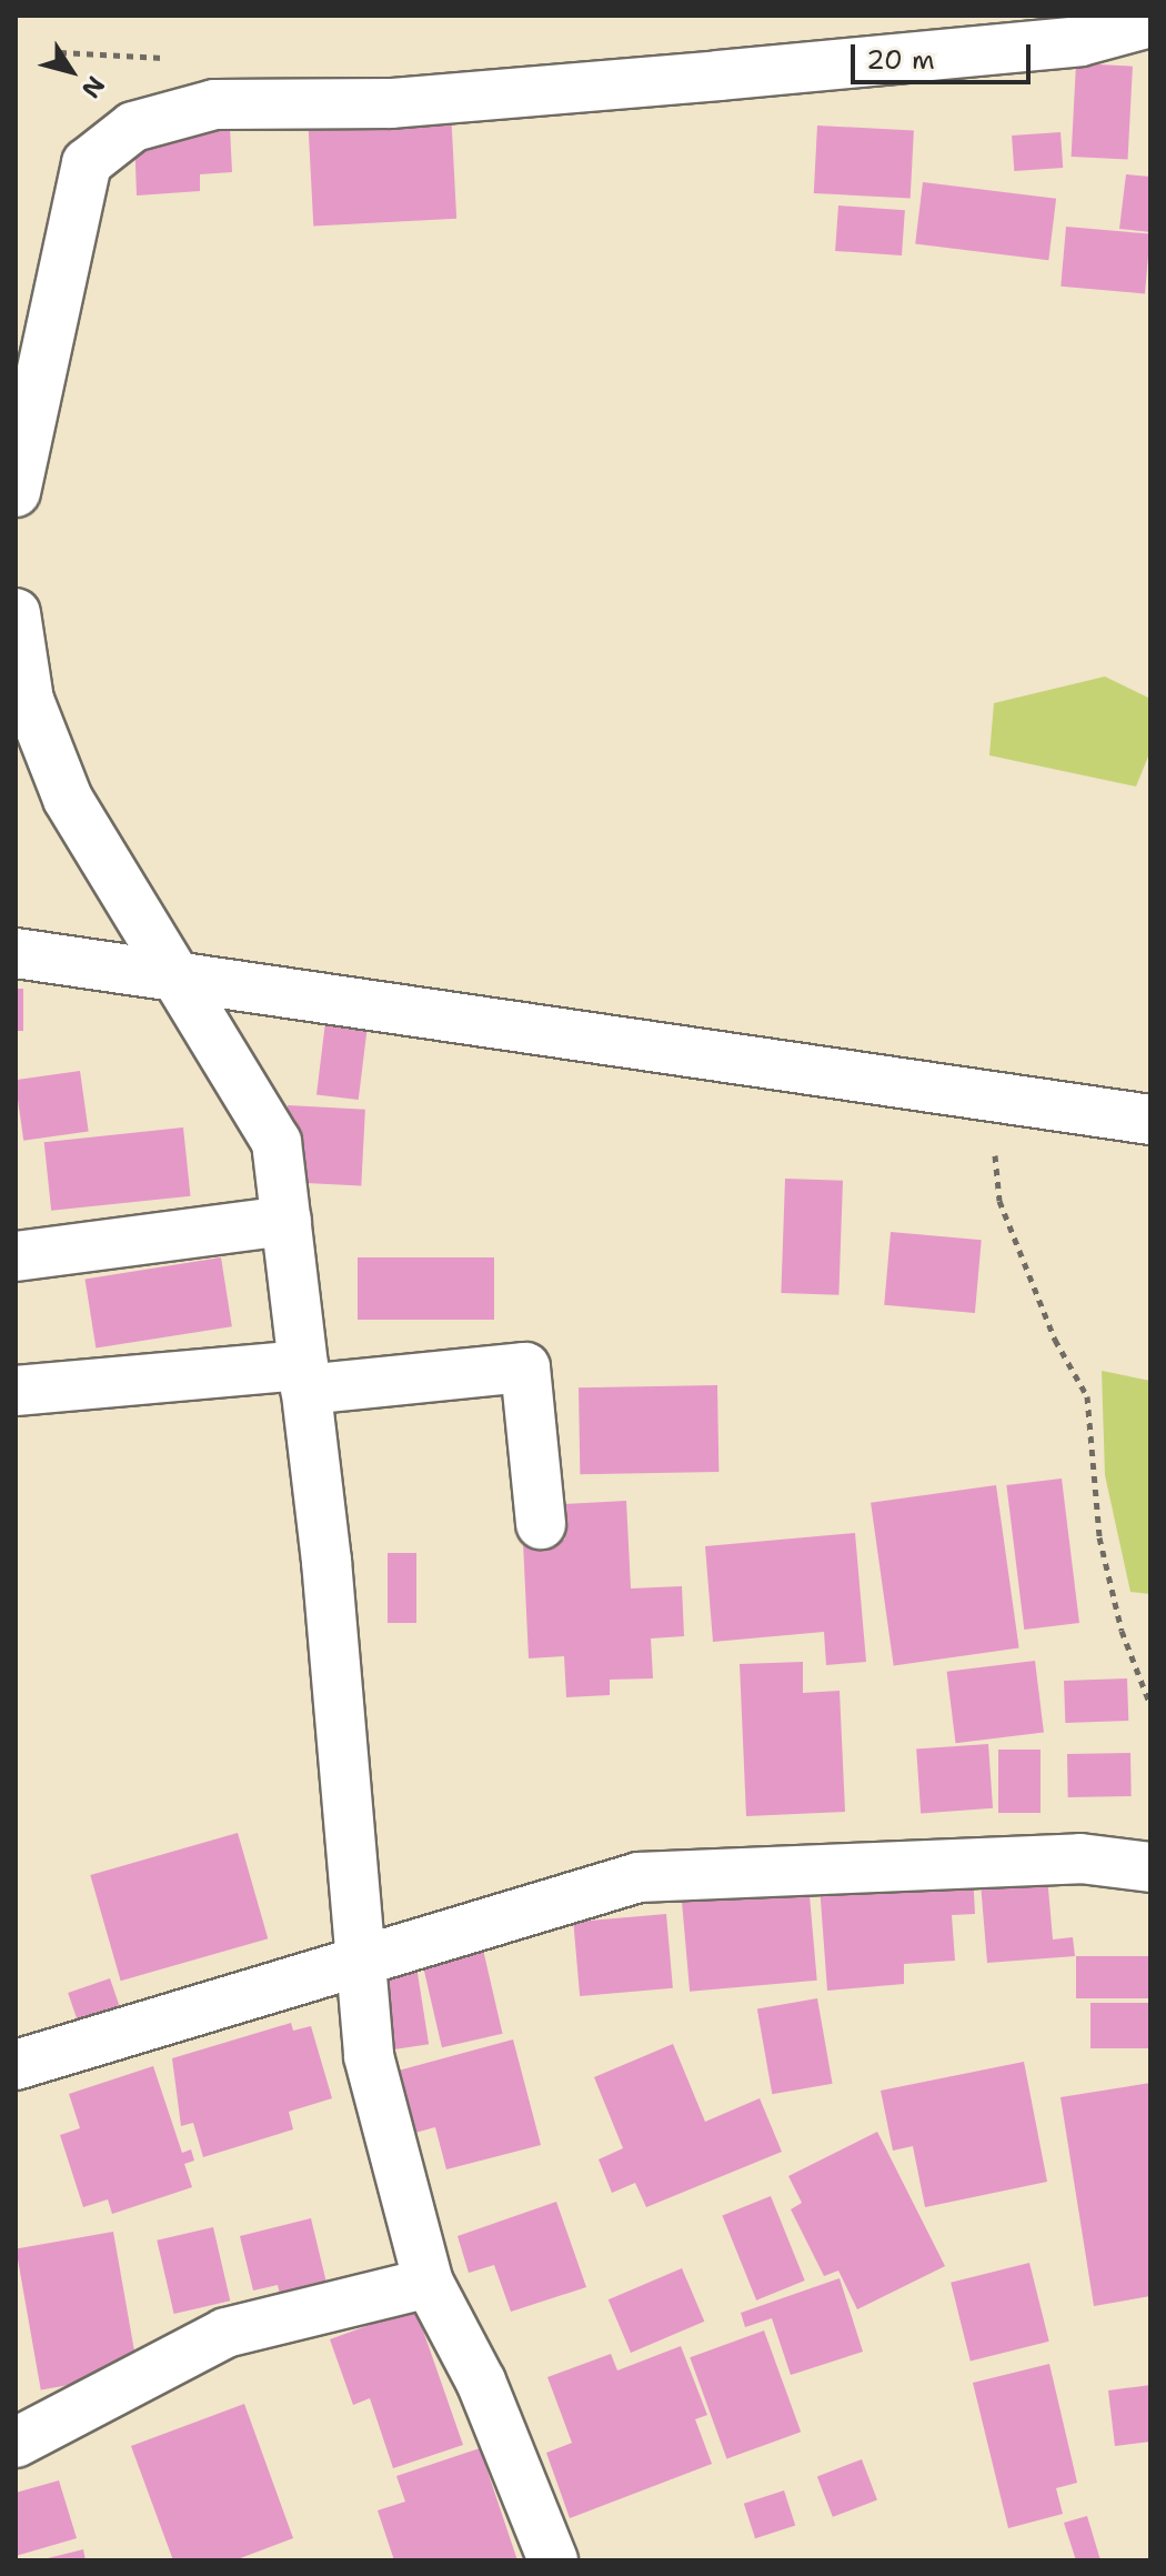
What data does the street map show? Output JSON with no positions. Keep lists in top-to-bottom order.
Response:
{
  "scale_bar": "20 m",
  "north": "bottom right"
}
